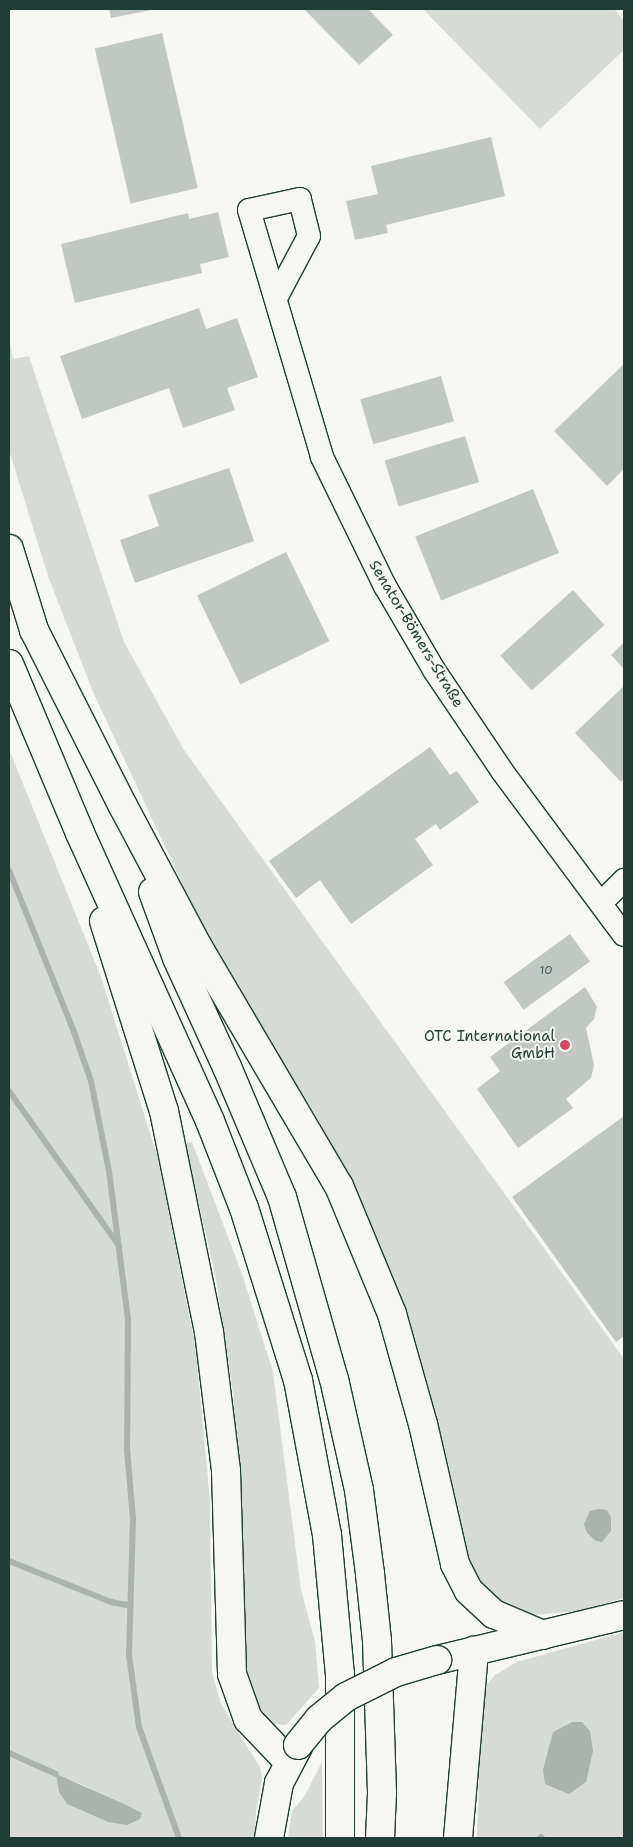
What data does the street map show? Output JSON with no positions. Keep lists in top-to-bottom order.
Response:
{
  "streets": {
    "street": ["Senator-Bömers-Straße"]
  },
  "places": ["OTC International GmbH"],
  "house_numbers": ["10"]
}
